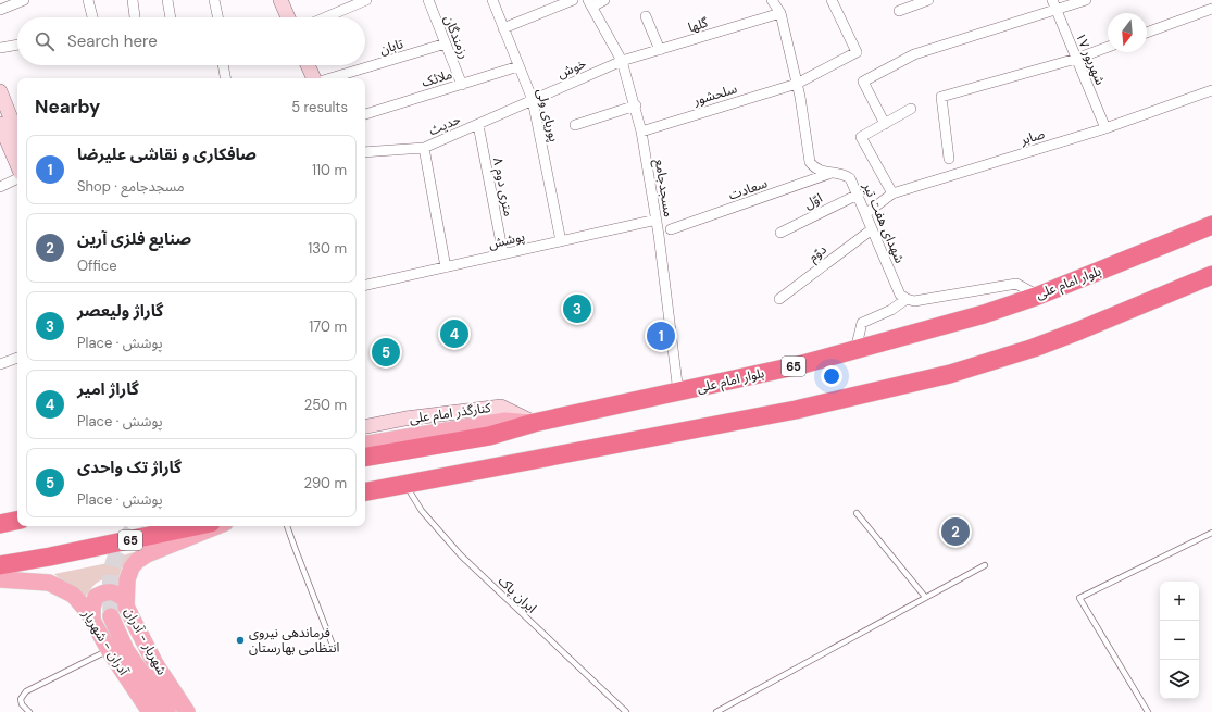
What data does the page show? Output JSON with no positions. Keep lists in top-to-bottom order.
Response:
{
  "streets": {
    "highway": ["بلوار امام علی", "65"],
    "main road": ["شهریار - آدران", "آدران - شهریار"],
    "street": [
      "گلها",
      "رزمندگان",
      "تابان",
      "۱۷ شهریور",
      "خوش",
      "ملائک",
      "سلحشور",
      "پوریای ولی",
      "حدیث",
      "صابر",
      "۸ متری دوم",
      "مسجدجامع",
      "سعادت",
      "اوّل",
      "شهدای هفت تیر",
      "پوشش",
      "دوّم",
      "کنارگذر امام علی"
    ],
    "lane": ["ایران پاک"]
  },
  "crossings": [
    ["گلها", "خوش"],
    ["گلها", "مسجدجامع"],
    ["گلها", "شهدای هفت تیر"],
    ["رزمندگان", "تابان"],
    ["رزمندگان", "ملائک"],
    ["۱۷ شهریور", "صابر"],
    ["خوش", "پوریای ولی"],
    ["خوش", "حدیث"],
    ["خوش", "مسجدجامع"],
    ["ملائک", "پوریای ولی"],
    ["سلحشور", "مسجدجامع"],
    ["سلحشور", "شهدای هفت تیر"],
    ["پوریای ولی", "حدیث"],
    ["پوریای ولی", "پوشش"],
    ["حدیث", "۸ متری دوم"],
    ["صابر", "شهدای هفت تیر"],
    ["۸ متری دوم", "پوشش"],
    ["مسجدجامع", "پوشش"],
    ["مسجدجامع", "بلوار امام علی"],
    ["سعادت", "شهدای هفت تیر"],
    ["اوّل", "شهدای هفت تیر"],
    ["شهدای هفت تیر", "دوّم"],
    ["بلوار امام علی", "کنارگذر امام علی"]
  ],
  "places": ["فرماندهی نیروی انتظامی بهارستان"],
  "north": "bottom",
  "page": {
    "search": "Search here",
    "heading": ["Nearby", "5 results"],
    "list": [
      {
        "mark": "1",
        "name": "صافکاری و نقاشی عليرضا",
        "note": "Shop · مسجدجامع",
        "value": "110 m"
      },
      {
        "mark": "2",
        "name": "صنایع فلزی آرین",
        "note": "Office",
        "value": "130 m"
      },
      {
        "mark": "3",
        "name": "گاراژ ولیعصر",
        "note": "Place · پوشش",
        "value": "170 m"
      },
      {
        "mark": "4",
        "name": "گاراژ امیر",
        "note": "Place · پوشش",
        "value": "250 m"
      },
      {
        "mark": "5",
        "name": "گاراژ تک واحدی",
        "note": "Place · پوشش",
        "value": "290 m"
      }
    ],
    "pins": [
      "3",
      "4",
      "1",
      "5",
      "2"
    ],
    "map_buttons": ["+", "−"]
  }
}
